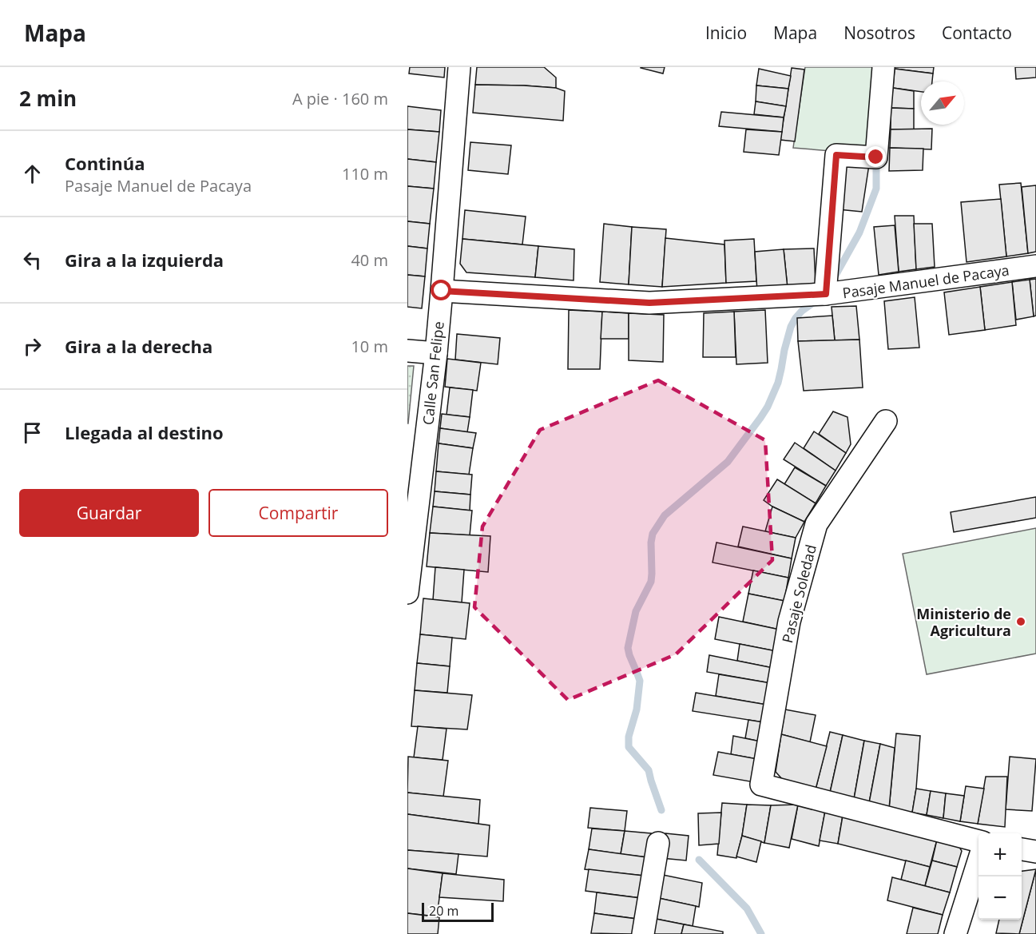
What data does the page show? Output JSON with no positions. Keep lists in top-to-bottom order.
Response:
{
  "streets": {
    "street": ["Pasaje Manuel de Pacaya", "Calle San Felipe", "Pasaje Soledad"]
  },
  "crossings": [
    ["Pasaje Manuel de Pacaya", "Calle San Felipe"]
  ],
  "places": ["Ministerio de Agricultura"],
  "scale_bar": "20 m",
  "north": "top right",
  "page": {
    "header": "Mapa",
    "nav": [
      "Inicio",
      "Mapa",
      "Nosotros",
      "Contacto"
    ],
    "heading": ["2 min", "A pie · 160 m"],
    "list": [
      ["Continúa", "Pasaje Manuel de Pacaya", "110 m"],
      ["Gira a la izquierda", "40 m"],
      ["Gira a la derecha", "10 m"],
      "Llegada al destino"
    ],
    "buttons": ["Guardar", "Compartir"],
    "map_buttons": ["+", "−"],
    "scale": "20 m"
  }
}
